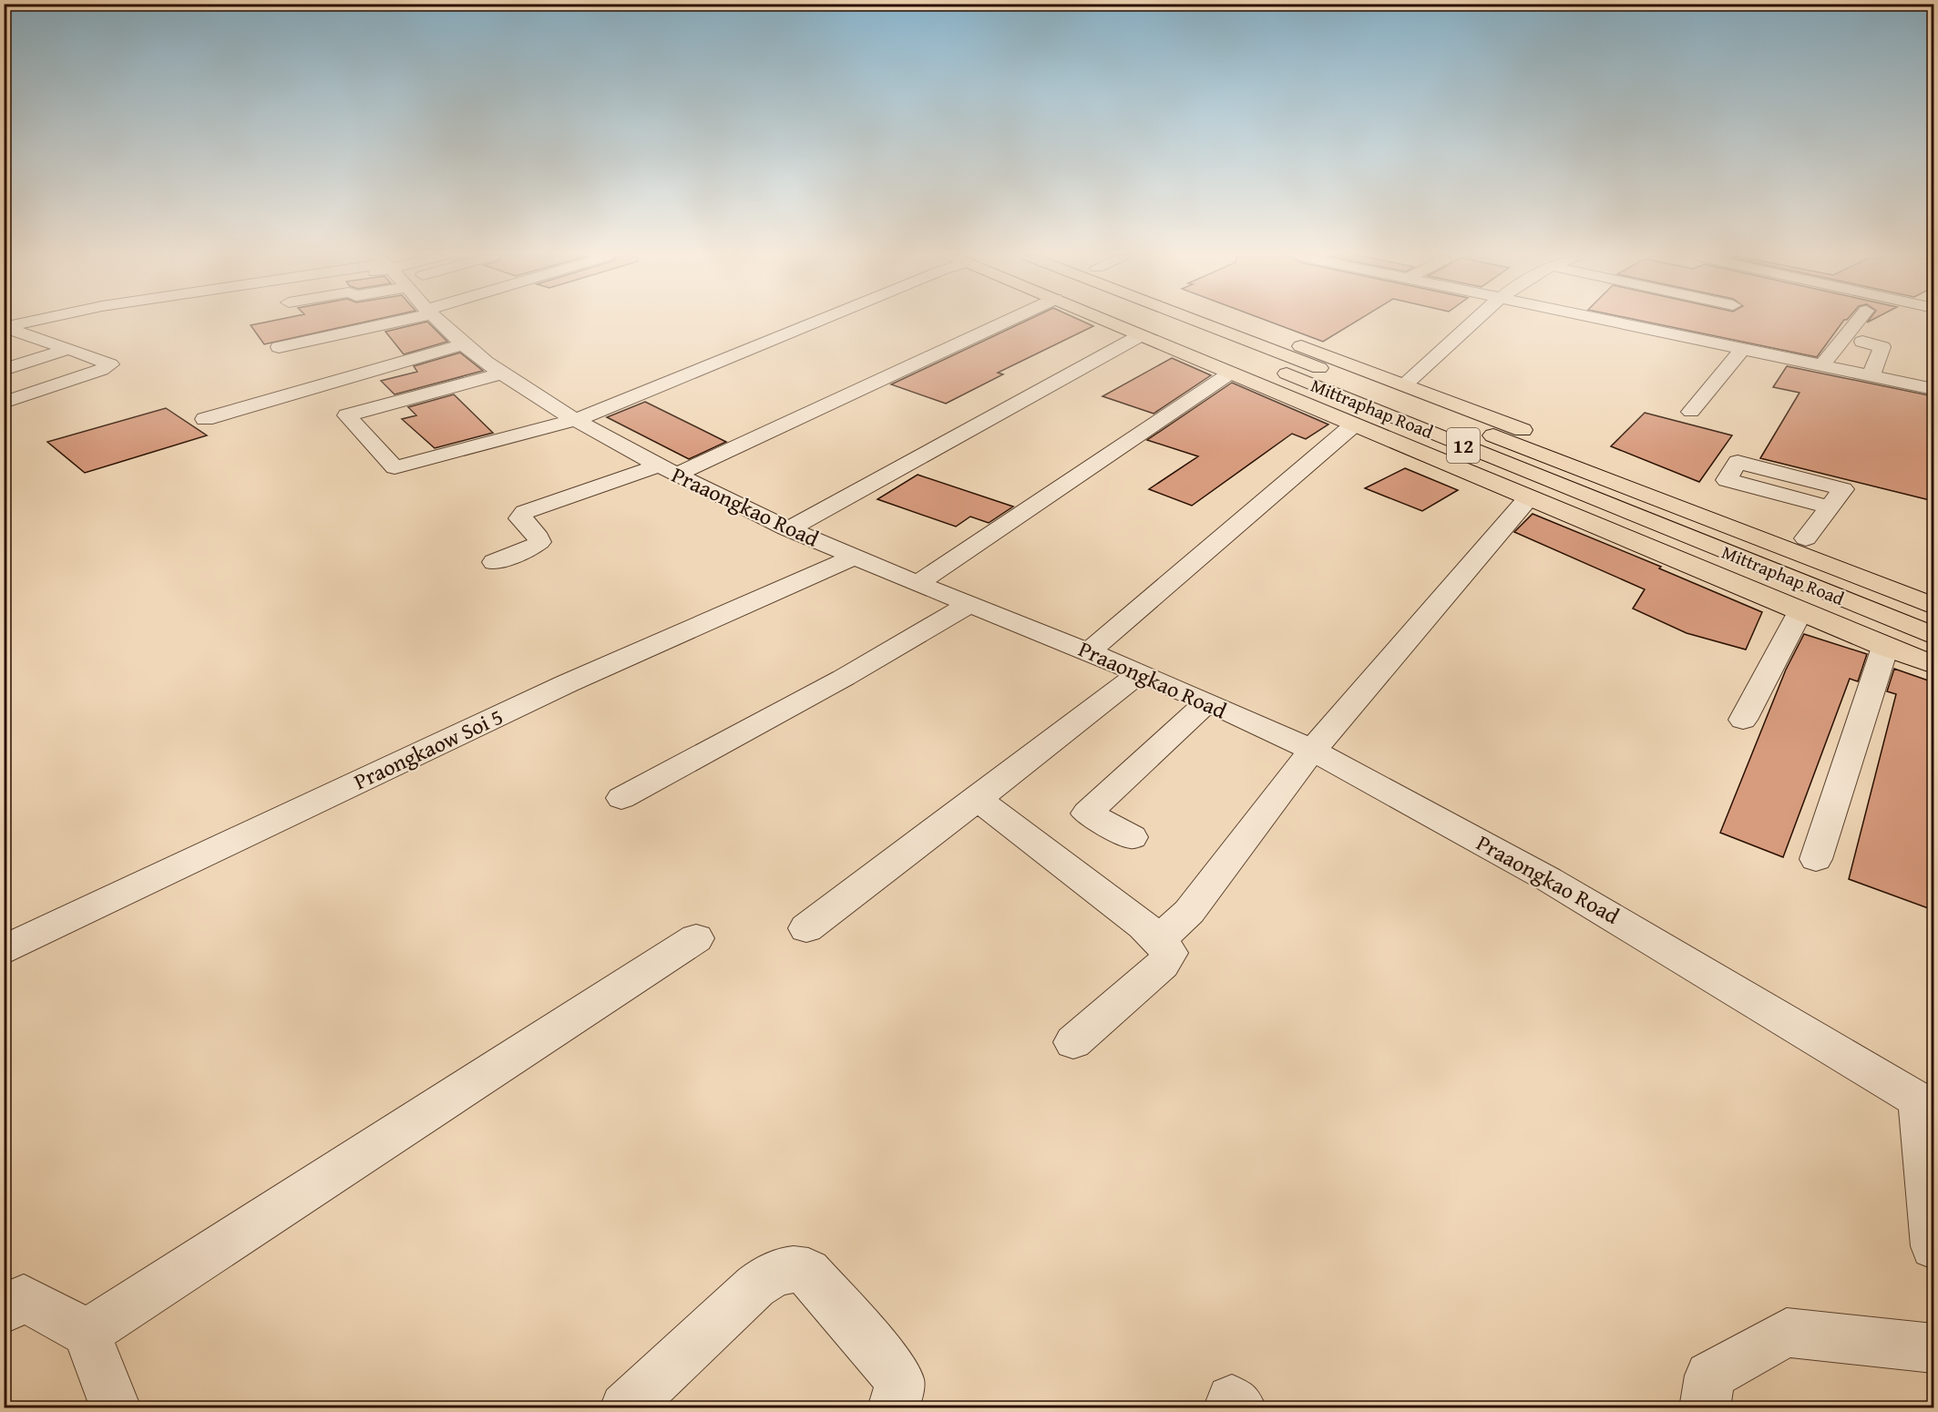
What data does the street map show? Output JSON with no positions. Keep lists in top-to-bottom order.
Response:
{
  "streets": {
    "main road": ["Mittraphap Road", "12"],
    "street": ["Praaongkao Road", "Praongkaow Soi 5"]
  },
  "crossings": [
    ["Praaongkao Road", "Praongkaow Soi 5"]
  ]
}
